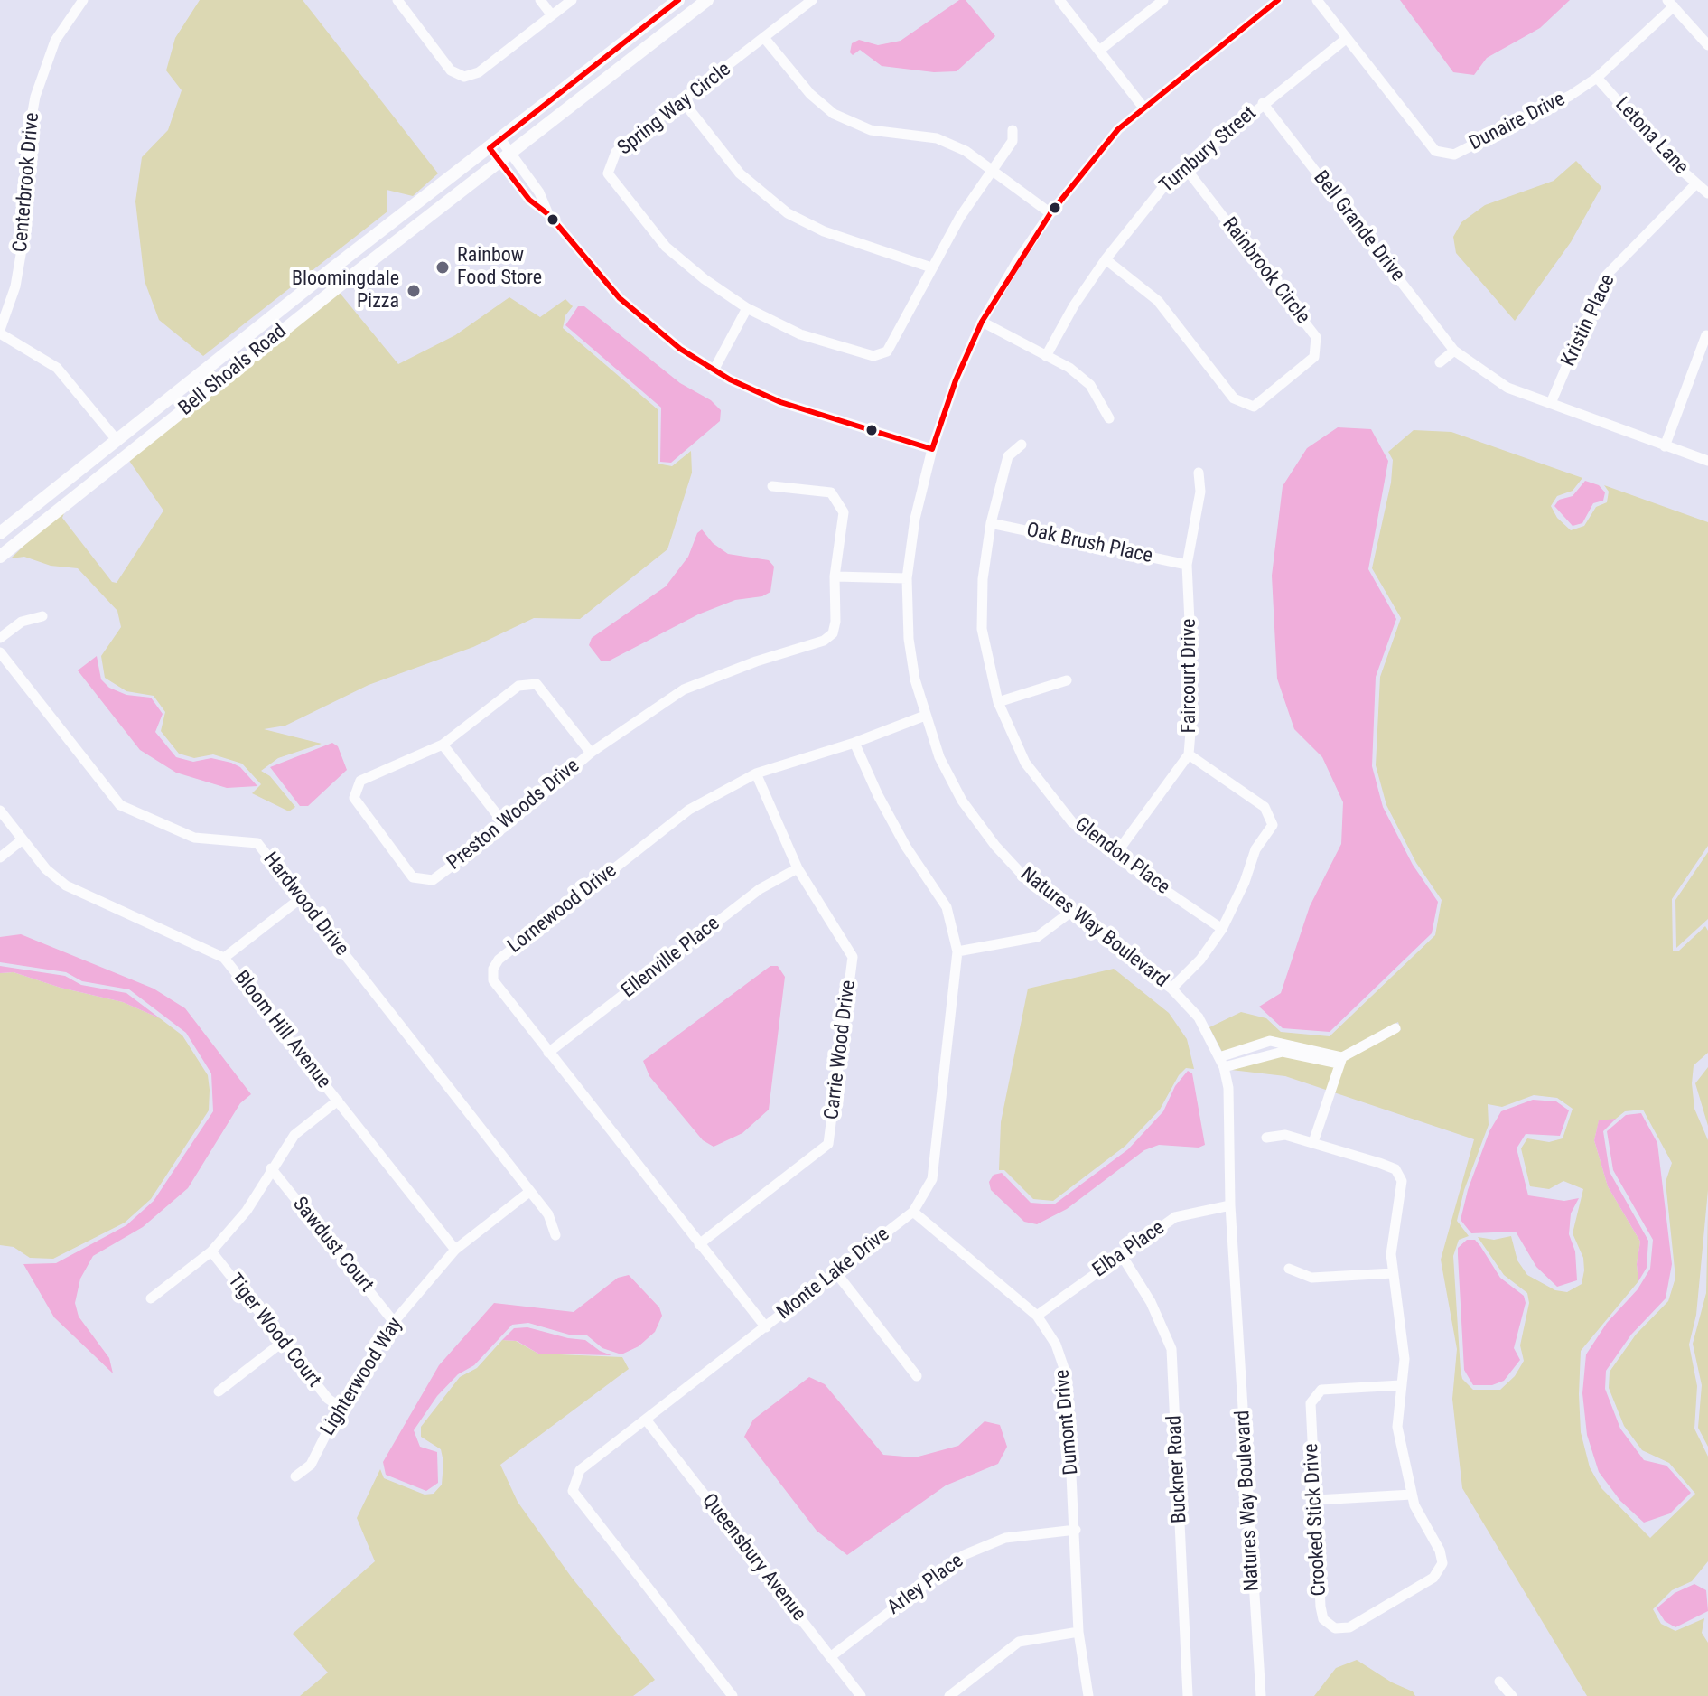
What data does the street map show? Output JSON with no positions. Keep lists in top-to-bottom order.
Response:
{
  "streets": {
    "main road": ["Bell Shoals Road"],
    "street": [
      "Spring Way Circle",
      "Dunaire Drive",
      "Letona Lane",
      "Turnbury Street",
      "Centerbrook Drive",
      "Bell Grande Drive",
      "Rainbrook Circle",
      "Kristin Place",
      "Oak Brush Place",
      "Faircourt Drive",
      "Preston Woods Drive",
      "Glendon Place",
      "Hardwood Drive",
      "Lornewood Drive",
      "Natures Way Boulevard",
      "Ellenville Place",
      "Bloom Hill Avenue",
      "Carrie Wood Drive",
      "Sawdust Court",
      "Elba Place",
      "Monte Lake Drive",
      "Tiger Wood Court",
      "Lighterwood Way",
      "Dumont Drive",
      "Buckner Road",
      "Crooked Stick Drive",
      "Queensbury Avenue",
      "Arley Place"
    ]
  },
  "crossings": [
    ["Dunaire Drive", "Letona Lane"],
    ["Dunaire Drive", "Turnbury Street"],
    ["Letona Lane", "Kristin Place"],
    ["Turnbury Street", "Bell Grande Drive"],
    ["Turnbury Street", "Rainbrook Circle"],
    ["Bell Grande Drive", "Kristin Place"],
    ["Oak Brush Place", "Faircourt Drive"],
    ["Oak Brush Place", "Glendon Place"],
    ["Faircourt Drive", "Glendon Place"],
    ["Hardwood Drive", "Lighterwood Way"],
    ["Lornewood Drive", "Natures Way Boulevard"],
    ["Lornewood Drive", "Ellenville Place"],
    ["Lornewood Drive", "Carrie Wood Drive"],
    ["Lornewood Drive", "Monte Lake Drive"],
    ["Natures Way Boulevard", "Elba Place"],
    ["Ellenville Place", "Carrie Wood Drive"],
    ["Bloom Hill Avenue", "Lighterwood Way"],
    ["Sawdust Court", "Lighterwood Way"],
    ["Elba Place", "Dumont Drive"],
    ["Elba Place", "Buckner Road"],
    ["Monte Lake Drive", "Dumont Drive"],
    ["Monte Lake Drive", "Queensbury Avenue"],
    ["Tiger Wood Court", "Lighterwood Way"],
    ["Dumont Drive", "Arley Place"],
    ["Queensbury Avenue", "Arley Place"]
  ],
  "places": ["Rainbow Food Store", "Bloomingdale Pizza"]
}
